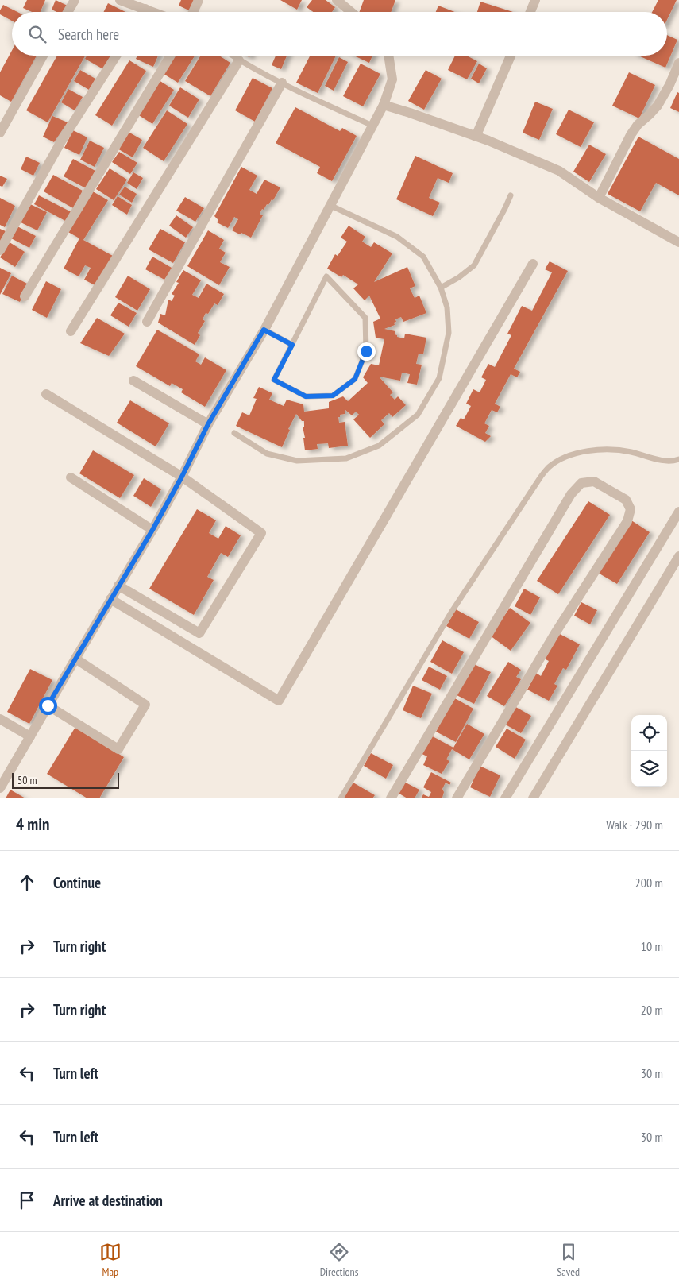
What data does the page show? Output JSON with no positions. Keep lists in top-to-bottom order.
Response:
{
  "scale_bar": "50 m",
  "page": {
    "search": "Search here",
    "scale": "50 m",
    "heading": ["4 min", "Walk · 290 m"],
    "list": [
      ["Continue", "200 m"],
      ["Turn right", "10 m"],
      ["Turn right", "20 m"],
      ["Turn left", "30 m"],
      ["Turn left", "30 m"],
      "Arrive at destination"
    ],
    "nav": ["Map", "Directions", "Saved"]
  }
}
